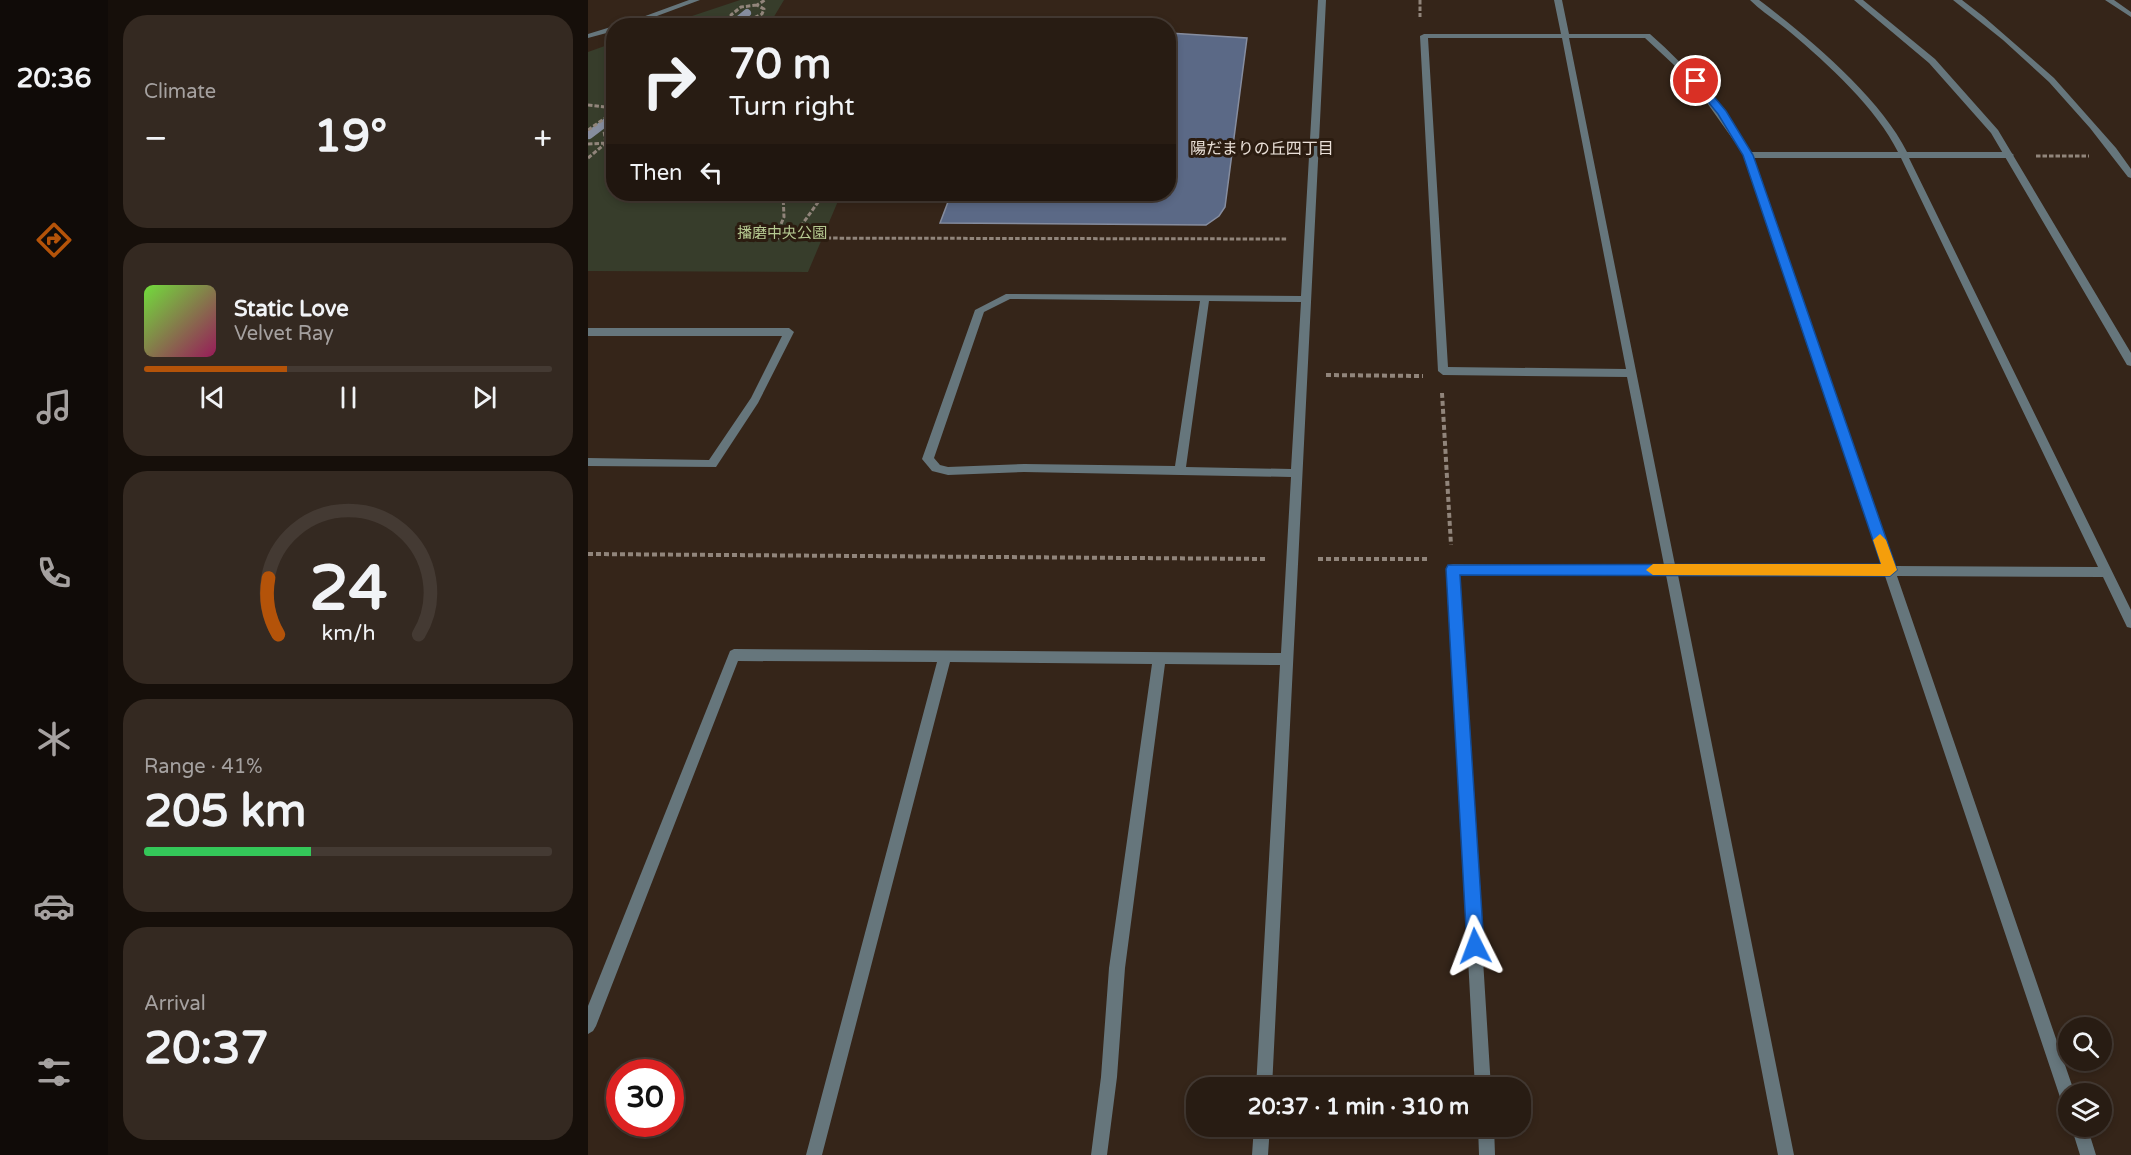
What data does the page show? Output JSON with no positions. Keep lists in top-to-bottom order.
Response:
{
  "districts": ["陽だまりの丘四丁目"],
  "parks": ["播磨中央公園"],
  "page": {
    "tabs": "20:36",
    "tile": [
      "Climate",
      ["Range · 41%", "205 km"],
      ["Arrival", "20:37"]
    ],
    "turn": ["70 m", "Turn right"],
    "heat": ["−", "19°", "+"],
    "then": "Then",
    "song": ["Static Love", "Velvet Ray"],
    "limit": "30",
    "trip": "20:37 · 1 min · 310 m",
    "gauge": ["24", "km/h"]
  }
}
